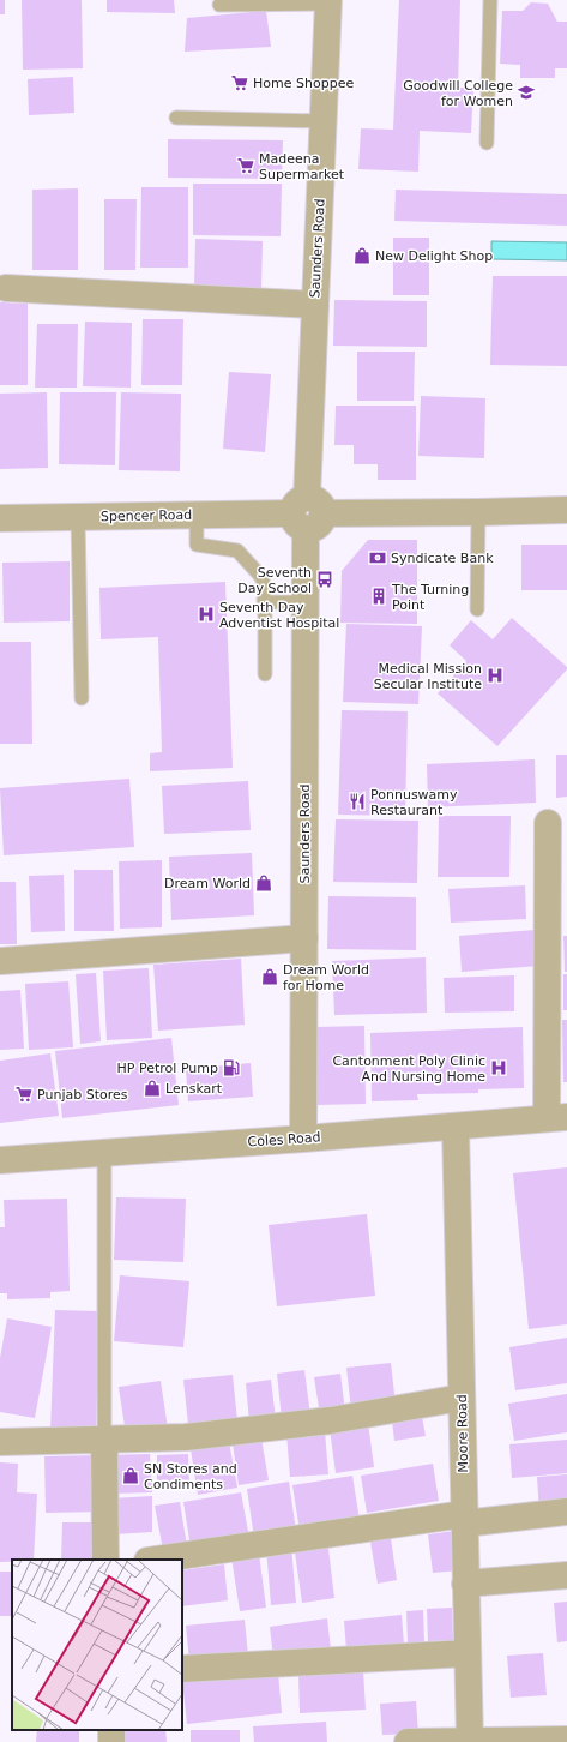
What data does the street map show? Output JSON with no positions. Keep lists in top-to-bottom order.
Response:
{
  "streets": {
    "street": [
      "Saunders Road",
      "Spencer Road",
      "Coles Road",
      "Moore Road"
    ]
  },
  "crossings": [
    ["Saunders Road", "Spencer Road"],
    ["Saunders Road", "Coles Road"],
    ["Coles Road", "Moore Road"]
  ],
  "places": {
    "supermarket": ["Home Shoppee", "Madeena Supermarket", "Punjab Stores"],
    "school or university": ["Goodwill College for Women"],
    "shop": [
      "New Delight Shop",
      "Dream World",
      "Dream World for Home",
      "Lenskart",
      "SN Stores and Condiments"
    ],
    "bank": ["Syndicate Bank"],
    "bus stop": ["Seventh Day School"],
    "building": ["The Turning Point"],
    "hospital": ["Seventh Day Adventist Hospital", "Medical Mission Secular Institute", "Cantonment Poly Clinic And Nursing Home"],
    "restaurant": ["Ponnuswamy Restaurant"],
    "fuel station": ["HP Petrol Pump"]
  }
}
